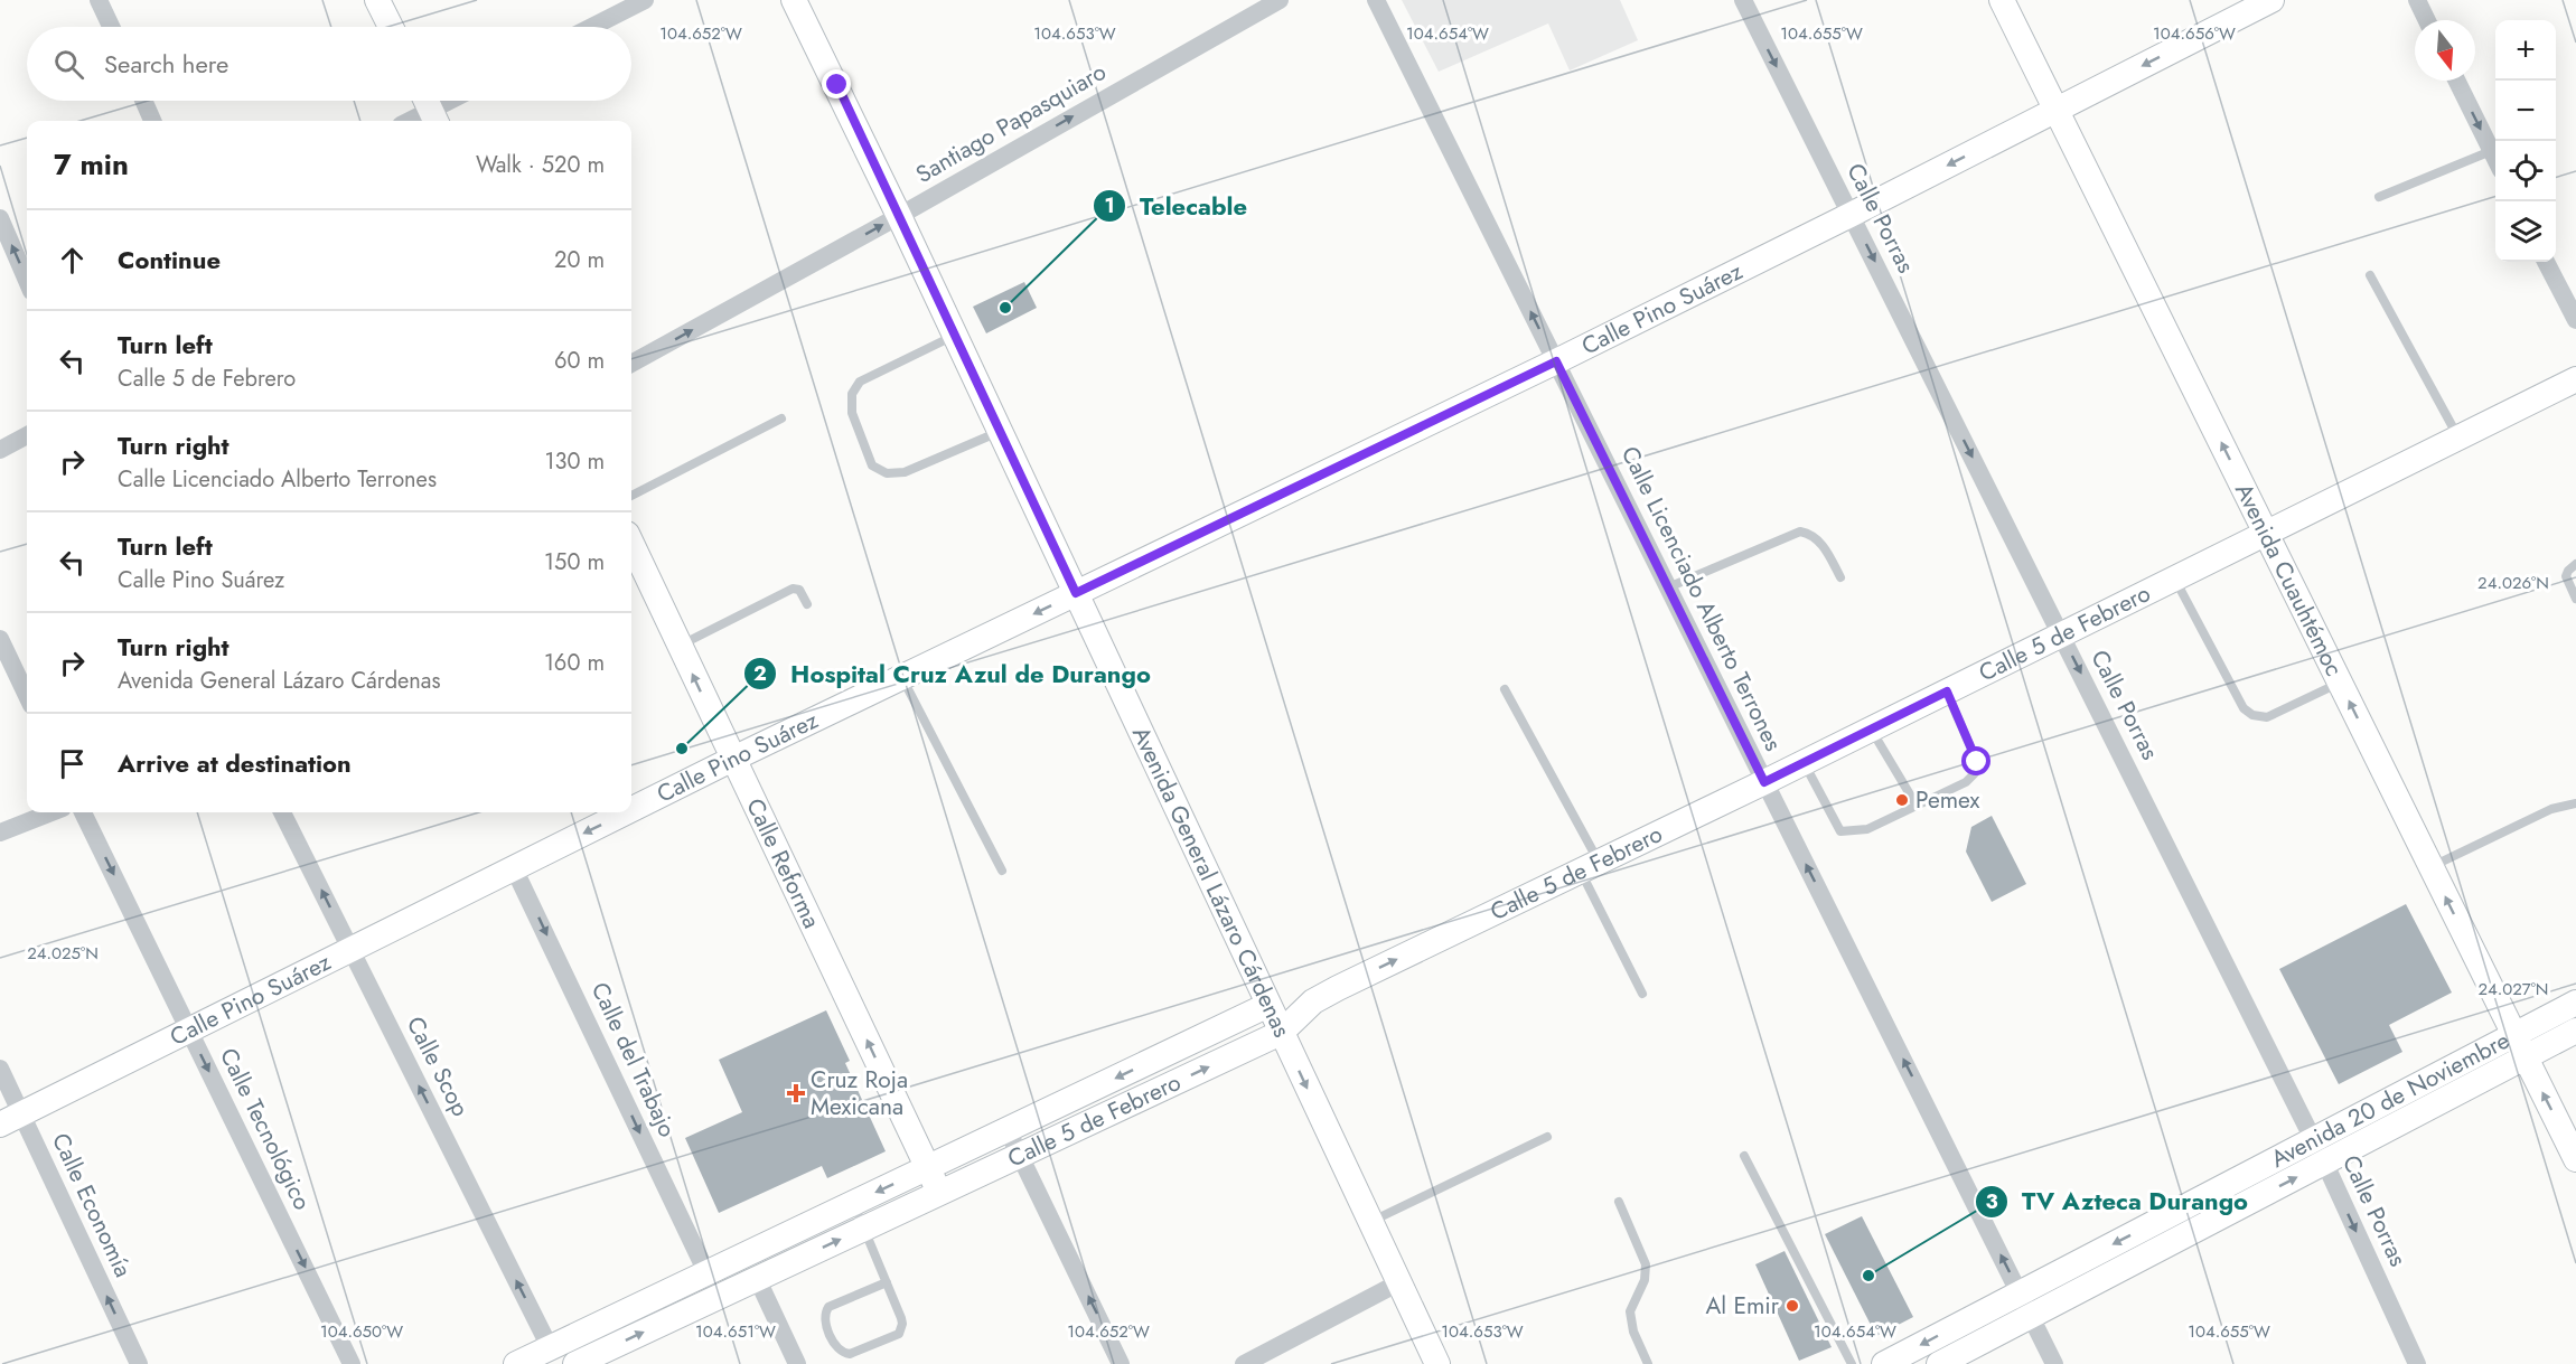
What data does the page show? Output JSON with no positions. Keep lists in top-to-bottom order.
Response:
{
  "streets": {
    "street": [
      "Santiago Papasquiaro",
      "Calle Porras",
      "Calle Pino Suárez",
      "Avenida Cuauhtémoc",
      "Calle Licenciado Alberto Terrones",
      "Calle 5 de Febrero",
      "Calle Reforma",
      "Avenida General Lázaro Cárdenas",
      "Calle del Trabajo",
      "Calle Scop",
      "Avenida 20 de Noviembre",
      "Calle Tecnológico",
      "Calle Economía"
    ]
  },
  "crossings": [
    ["Santiago Papasquiaro", "Avenida General Lázaro Cárdenas"],
    ["Calle Porras", "Calle Pino Suárez"],
    ["Calle Porras", "Calle 5 de Febrero"],
    ["Calle Porras", "Avenida 20 de Noviembre"],
    ["Calle Pino Suárez", "Avenida Cuauhtémoc"],
    ["Calle Pino Suárez", "Calle Licenciado Alberto Terrones"],
    ["Calle Pino Suárez", "Calle Reforma"],
    ["Calle Pino Suárez", "Avenida General Lázaro Cárdenas"],
    ["Calle Pino Suárez", "Calle del Trabajo"],
    ["Calle Pino Suárez", "Calle Scop"],
    ["Calle Pino Suárez", "Calle Tecnológico"],
    ["Calle Pino Suárez", "Calle Economía"],
    ["Avenida Cuauhtémoc", "Calle 5 de Febrero"],
    ["Avenida Cuauhtémoc", "Avenida 20 de Noviembre"],
    ["Calle Licenciado Alberto Terrones", "Calle 5 de Febrero"],
    ["Calle Licenciado Alberto Terrones", "Avenida 20 de Noviembre"],
    ["Calle 5 de Febrero", "Calle Reforma"],
    ["Calle 5 de Febrero", "Avenida General Lázaro Cárdenas"],
    ["Calle 5 de Febrero", "Calle del Trabajo"],
    ["Calle 5 de Febrero", "Calle Scop"]
  ],
  "one_way": [
    "Santiago Papasquiaro",
    "Calle Porras",
    "Calle Pino Suárez",
    "Avenida Cuauhtémoc",
    "Calle Licenciado Alberto Terrones",
    "Calle Reforma",
    "Calle del Trabajo",
    "Calle Scop",
    "Calle Tecnológico",
    "Calle Economía"
  ],
  "places": {
    "other": [
      "Telecable",
      "Hospital Cruz Azul de Durango",
      "Pemex",
      "TV Azteca Durango",
      "Al Emir"
    ],
    "health": ["Cruz Roja Mexicana"]
  },
  "north": "bottom",
  "page": {
    "map_buttons": ["+", "−"],
    "search": "Search here",
    "heading": ["7 min", "Walk · 520 m"],
    "list": [
      ["Continue", "20 m"],
      ["Turn left", "Calle 5 de Febrero", "60 m"],
      ["Turn right", "Calle Licenciado Alberto Terrones", "130 m"],
      ["Turn left", "Calle Pino Suárez", "150 m"],
      ["Turn right", "Avenida General Lázaro Cárdenas", "160 m"],
      "Arrive at destination"
    ]
  },
  "coordinates": [
    "104.652°W",
    "104.653°W",
    "104.654°W",
    "104.655°W",
    "104.656°W",
    "24.026°N",
    "24.025°N",
    "24.027°N",
    "104.650°W",
    "104.651°W"
  ]
}
